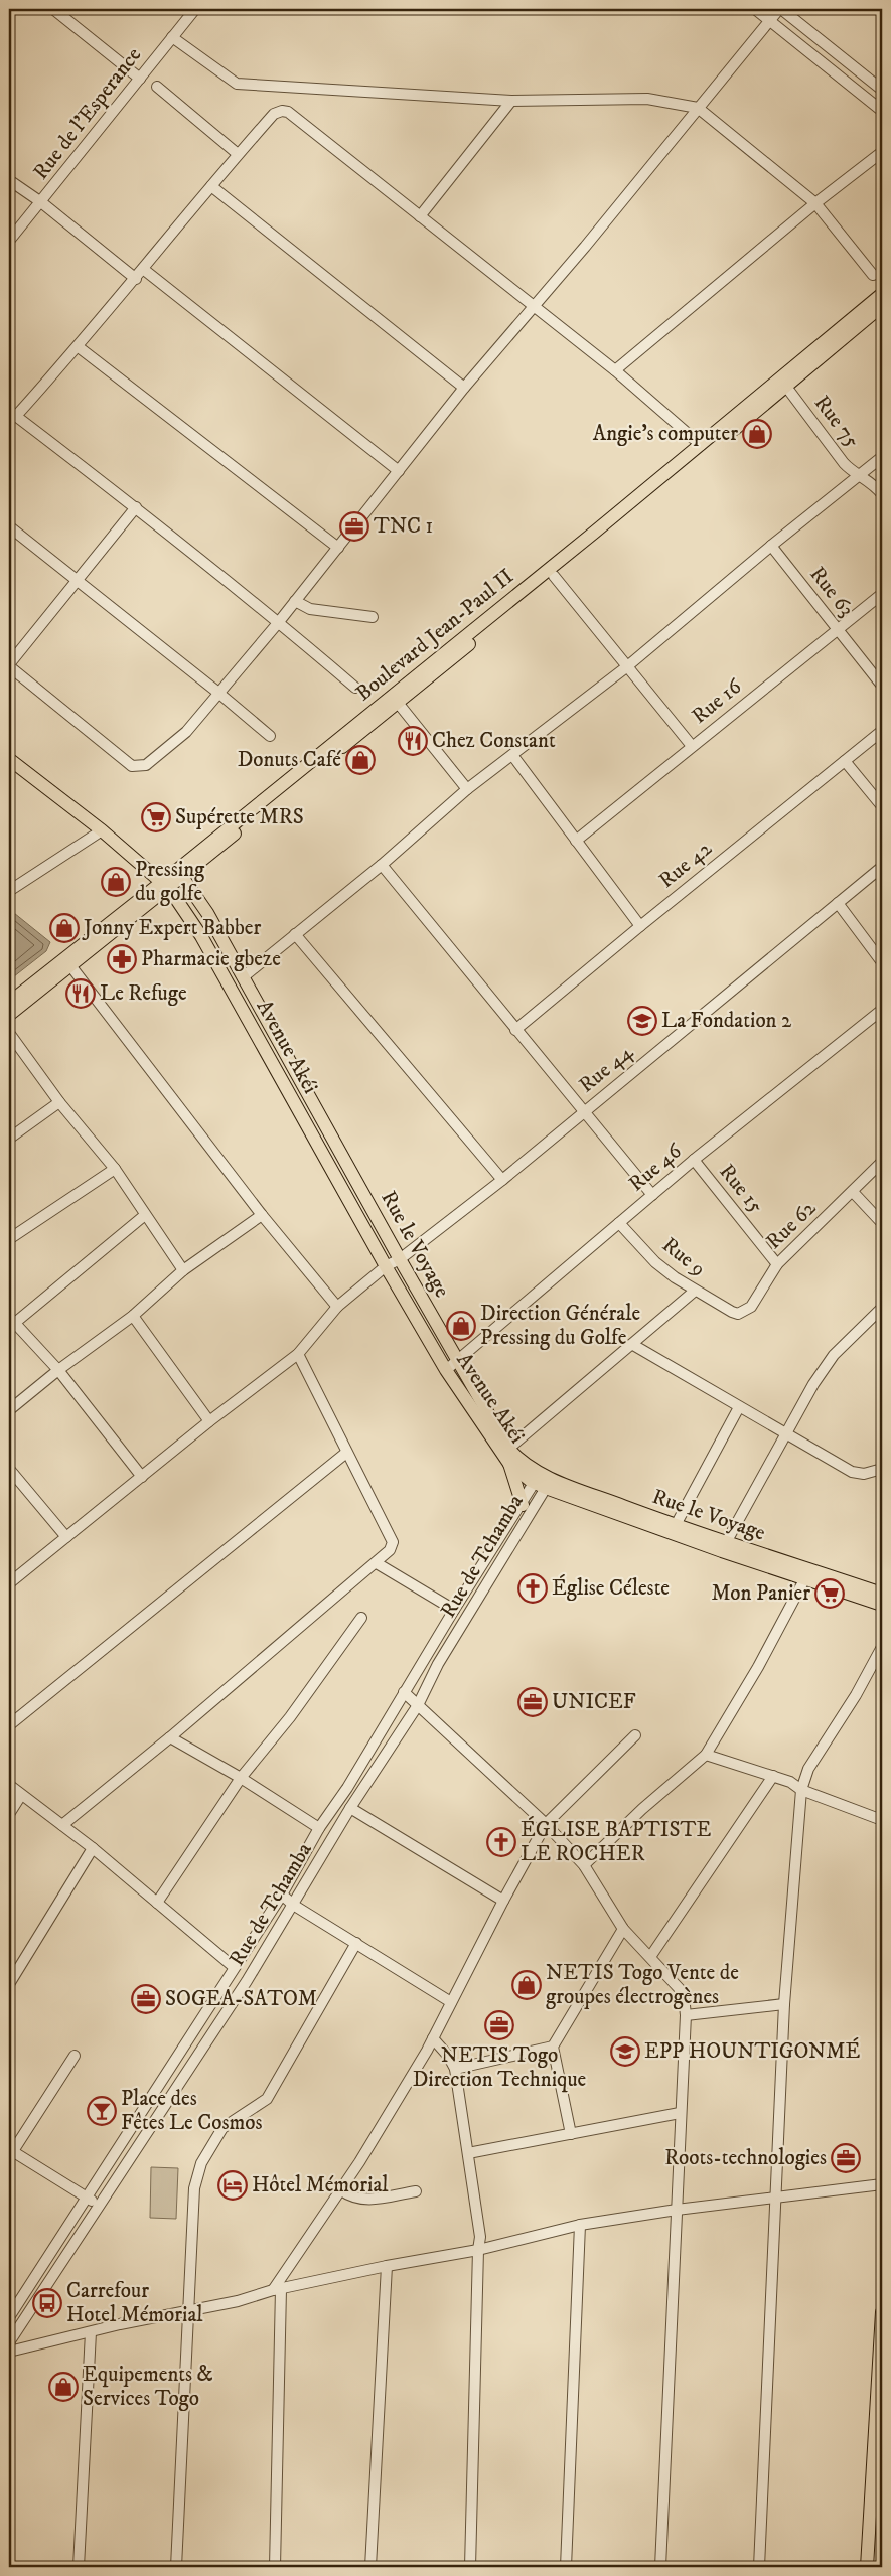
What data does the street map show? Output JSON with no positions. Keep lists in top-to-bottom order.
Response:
{
  "streets": {
    "main road": ["Boulevard Jean-Paul II", "Avenue Akéi", "Rue le Voyage"],
    "street": [
      "Rue de l'Esperance",
      "Rue 75",
      "Rue 63",
      "Rue 16",
      "Rue 42",
      "Rue 44",
      "Rue 46",
      "Rue 15",
      "Rue 62",
      "Rue 9",
      "Rue de Tchamba"
    ]
  },
  "crossings": [
    ["Rue 75", "Boulevard Jean-Paul II"],
    ["Rue 63", "Rue 16"],
    ["Boulevard Jean-Paul II", "Avenue Akéi"],
    ["Boulevard Jean-Paul II", "Rue le Voyage"],
    ["Avenue Akéi", "Rue 44"],
    ["Avenue Akéi", "Rue 46"],
    ["Avenue Akéi", "Rue le Voyage"],
    ["Avenue Akéi", "Rue de Tchamba"],
    ["Rue 44", "Rue le Voyage"],
    ["Rue 46", "Rue 15"],
    ["Rue 46", "Rue le Voyage"],
    ["Rue 46", "Rue 9"],
    ["Rue 15", "Rue 62"],
    ["Rue 62", "Rue 9"],
    ["Rue le Voyage", "Rue de Tchamba"]
  ],
  "places": {
    "shop": [
      "Angie's computer",
      "Donuts Café",
      "Pressing du golfe",
      "Jonny Expert Babber",
      "Direction Générale Pressing du Golfe",
      "NETIS Togo Vente de groupes électrogènes",
      "Equipements & Services Togo"
    ],
    "office": [
      "TNC 1",
      "UNICEF",
      "SOGEA-SATOM",
      "NETIS Togo Direction Technique",
      "Roots-technologies"
    ],
    "restaurant": ["Chez Constant", "Le Refuge"],
    "supermarket": ["Supérette MRS", "Mon Panier"],
    "pharmacy": ["Pharmacie gbeze"],
    "school or university": ["La Fondation 2", "EPP HOUNTIGONMÉ"],
    "church": ["Église Céleste", "ÉGLISE BAPTISTE LE ROCHER"],
    "bar": ["Place des Fêtes Le Cosmos"],
    "hotel": ["Hôtel Mémorial"],
    "bus stop": ["Carrefour Hotel Mémorial"]
  }
}
